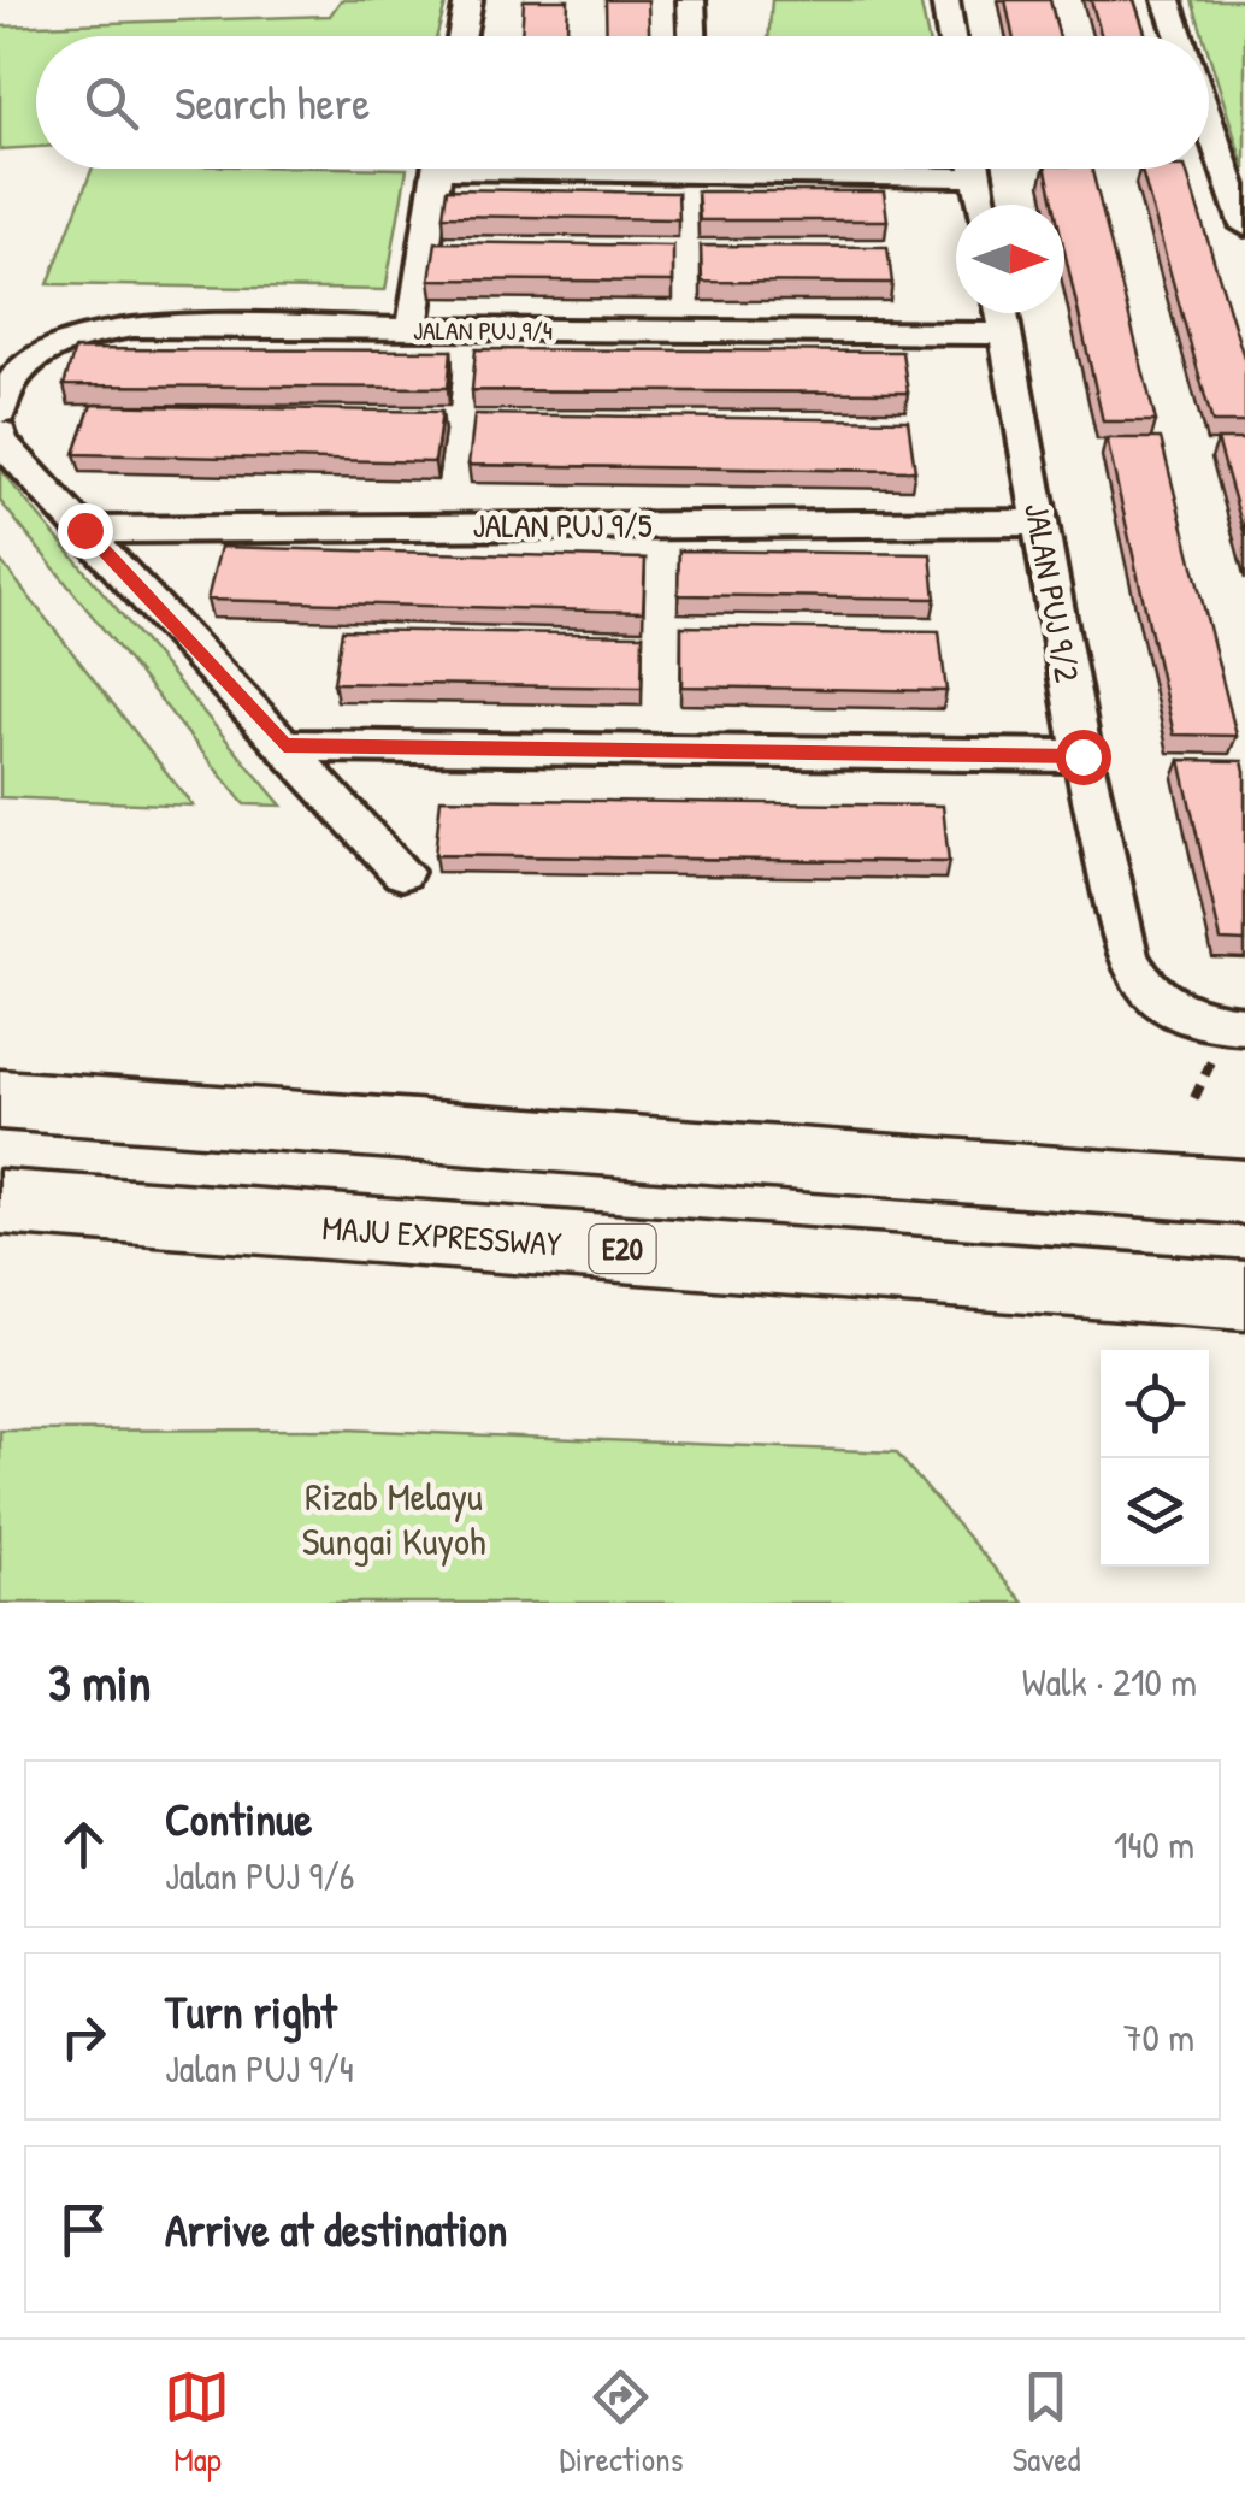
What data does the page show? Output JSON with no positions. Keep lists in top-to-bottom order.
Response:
{
  "streets": {
    "highway": ["MAJU EXPRESSWAY", "E20"],
    "street": ["JALAN PUJ 9/4", "JALAN PUJ 9/5", "JALAN PUJ 9/2"]
  },
  "crossings": [
    ["JALAN PUJ 9/4", "JALAN PUJ 9/2"],
    ["JALAN PUJ 9/5", "JALAN PUJ 9/2"]
  ],
  "parks": ["Rizab Melayu Sungai Kuyoh"],
  "north": "right",
  "page": {
    "search": "Search here",
    "heading": ["3 min", "Walk · 210 m"],
    "list": [
      ["Continue", "Jalan PUJ 9/6", "140 m"],
      ["Turn right", "Jalan PUJ 9/4", "70 m"],
      "Arrive at destination"
    ],
    "nav": ["Map", "Directions", "Saved"]
  }
}
